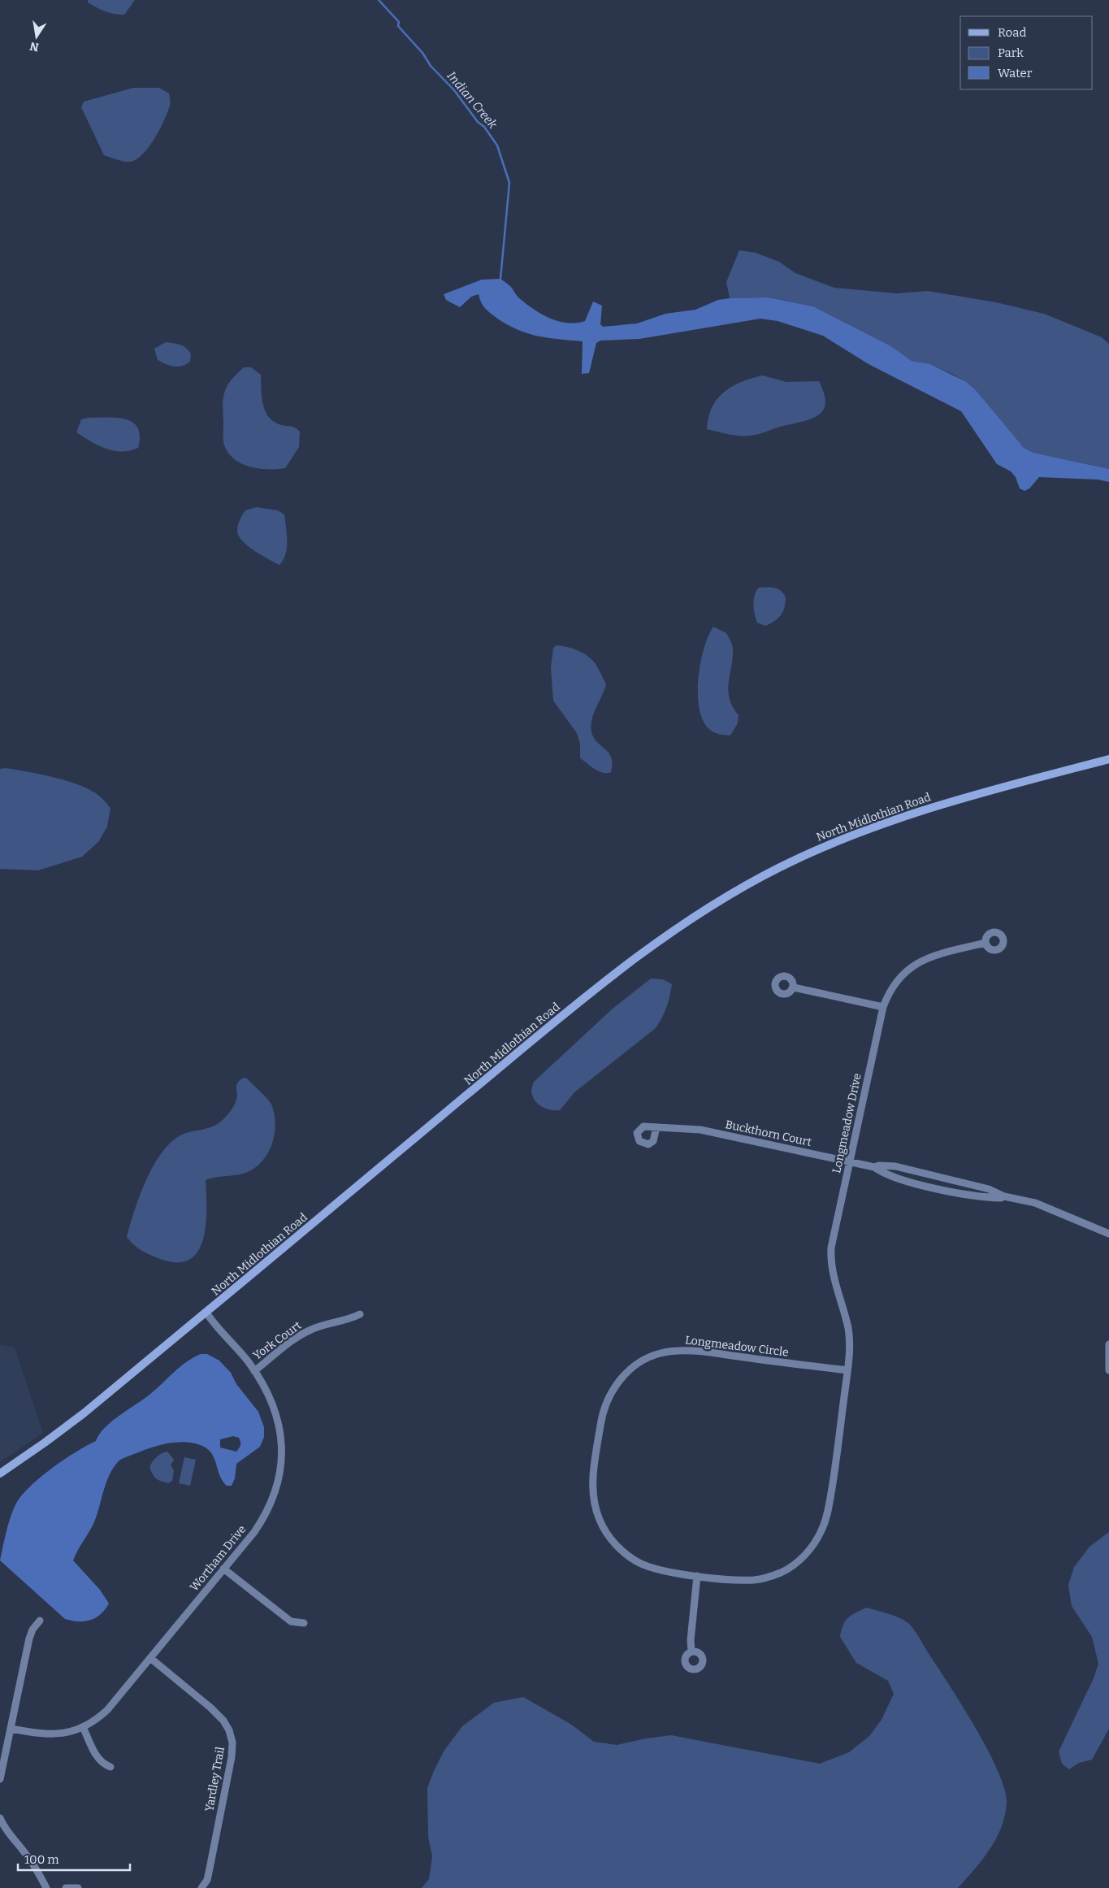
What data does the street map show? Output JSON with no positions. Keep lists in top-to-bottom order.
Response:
{
  "streets": {
    "main road": ["North Midlothian Road"],
    "street": [
      "Longmeadow Drive",
      "Buckthorn Court",
      "York Court",
      "Longmeadow Circle",
      "Wortham Drive",
      "Yardley Trail"
    ]
  },
  "crossings": [
    ["North Midlothian Road", "Wortham Drive"],
    ["Longmeadow Drive", "Buckthorn Court"],
    ["Longmeadow Drive", "Longmeadow Circle"],
    ["York Court", "Wortham Drive"],
    ["Wortham Drive", "Yardley Trail"]
  ],
  "water": ["Indian Creek"],
  "legend": ["Road", "Park", "Water"],
  "scale_bar": "100 m",
  "north": "bottom"
}
